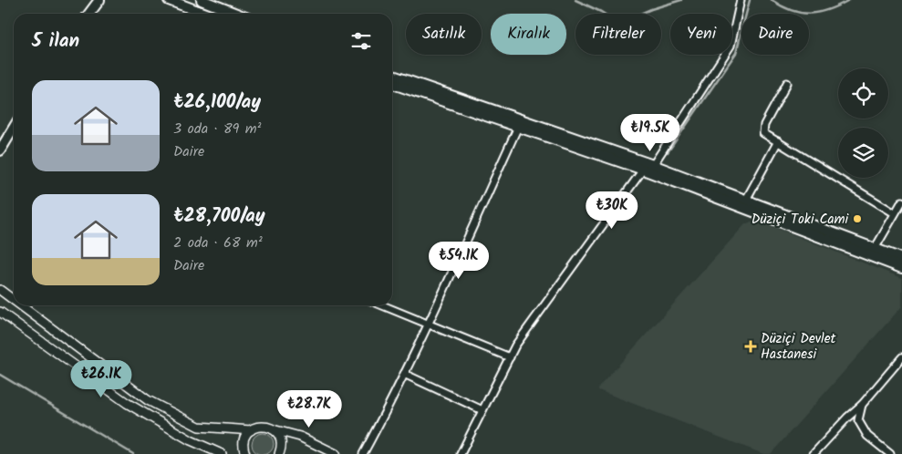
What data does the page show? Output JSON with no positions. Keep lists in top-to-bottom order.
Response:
{
  "places": {
    "other": ["Düziçi Toki Cami"],
    "health": ["Düziçi Devlet Hastanesi"]
  },
  "page": {
    "chip": [
      "Satılık",
      "Kiralık",
      "Filtreler",
      "Yeni",
      "Daire"
    ],
    "heading": "5 ilan",
    "list": [
      {
        "name": "₺26,100/ay",
        "note": "3 oda · 89 m² · Daire"
      },
      {
        "name": "₺28,700/ay",
        "note": "2 oda · 68 m² · Daire"
      }
    ],
    "price": [
      "₺19.5K",
      "₺30K",
      "₺54.1K",
      "₺26.1K",
      "₺28.7K"
    ]
  }
}
